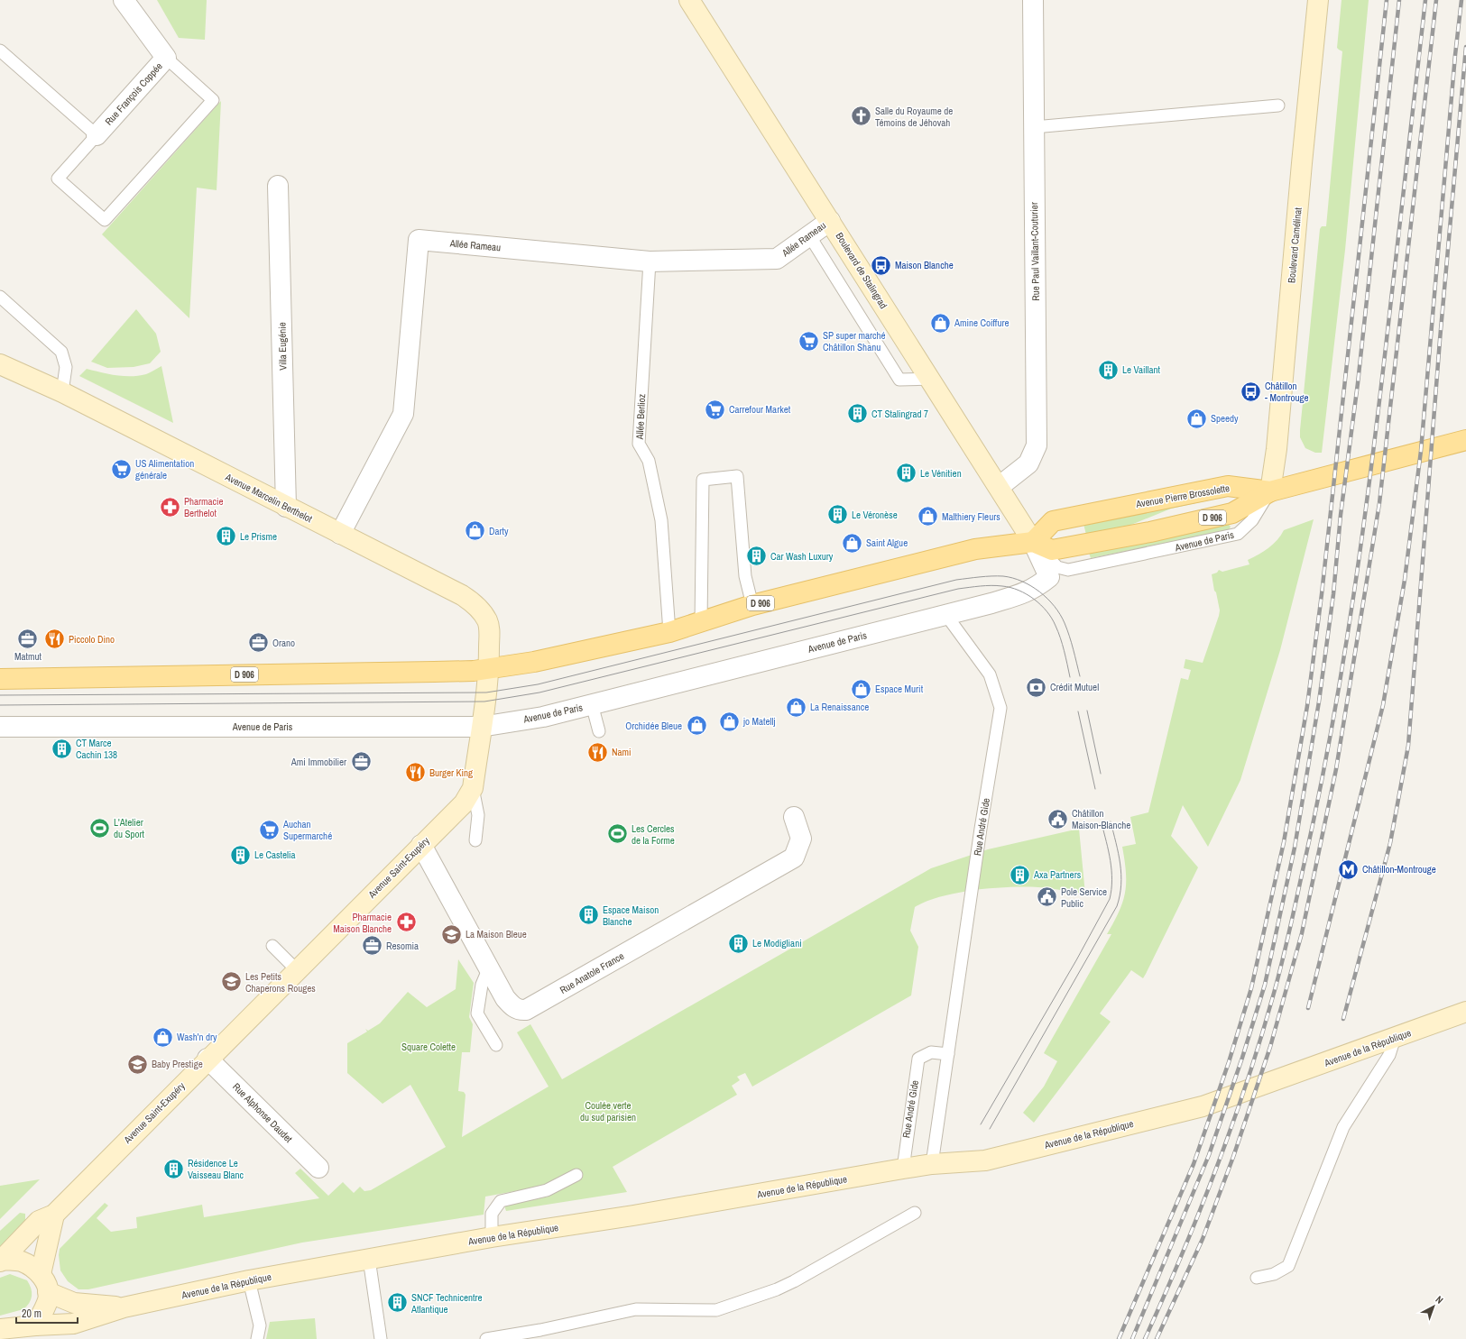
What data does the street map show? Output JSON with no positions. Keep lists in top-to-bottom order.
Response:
{
  "streets": {
    "main road": [
      "Boulevard Camélinat",
      "Boulevard de Stalingrad",
      "Avenue Pierre Brossolette",
      "Avenue Marcelin Berthelot",
      "D 906",
      "Avenue de Paris",
      "Avenue Saint-Exupéry",
      "Avenue de la République"
    ],
    "street": [
      "Rue François Coppée",
      "Allée Rameau",
      "Rue Paul Vaillant-Couturier",
      "Villa Eugénie",
      "Rue Anatole France",
      "Rue Alphonse Daudet"
    ],
    "lane": ["Allée Berlioz", "Rue André Gide"]
  },
  "crossings": [
    ["Allée Rameau", "Boulevard de Stalingrad"],
    ["Allée Rameau", "Allée Berlioz"],
    ["Allée Rameau", "Avenue Marcelin Berthelot"],
    ["Boulevard Camélinat", "Avenue Pierre Brossolette"],
    ["Boulevard Camélinat", "Avenue de Paris"],
    ["Rue Paul Vaillant-Couturier", "Boulevard de Stalingrad"],
    ["Boulevard de Stalingrad", "Avenue Pierre Brossolette"],
    ["Boulevard de Stalingrad", "D 906"],
    ["Boulevard de Stalingrad", "Avenue de Paris"],
    ["Villa Eugénie", "Avenue Marcelin Berthelot"],
    ["Allée Berlioz", "D 906"],
    ["Avenue Pierre Brossolette", "D 906"],
    ["Avenue Pierre Brossolette", "Avenue de Paris"],
    ["Avenue Marcelin Berthelot", "D 906"],
    ["Avenue Marcelin Berthelot", "Avenue Saint-Exupéry"],
    ["D 906", "Avenue de Paris"],
    ["D 906", "Avenue Saint-Exupéry"],
    ["Avenue de Paris", "Rue André Gide"],
    ["Avenue de Paris", "Avenue Saint-Exupéry"],
    ["Rue André Gide", "Avenue de la République"],
    ["Avenue Saint-Exupéry", "Rue Anatole France"],
    ["Avenue Saint-Exupéry", "Rue Alphonse Daudet"]
  ],
  "parks": ["Square Colette", "Coulée verte du sud parisien"],
  "places": {
    "church": ["Salle du Royaume de Témoins de Jéhovah"],
    "bus stop": ["Maison Blanche", "Châtillon - Montrouge"],
    "shop": [
      "Amine Coiffure",
      "Speedy",
      "Malthiery Fleurs",
      "Darty",
      "Saint Algue",
      "Espace Murit",
      "La Renaissance",
      "jo Matellj",
      "Orchidée Bleue",
      "Wash'n dry"
    ],
    "supermarket": [
      "SP super marché Châtillon Shanu",
      "Carrefour Market",
      "US Alimentation générale",
      "Auchan Supermarché"
    ],
    "building": [
      "Le Vaillant",
      "CT Stalingrad 7",
      "Le Vénitien",
      "Le Véronèse",
      "Le Prisme",
      "Car Wash Luxury",
      "CT Marce Cachin 138",
      "Le Castelia",
      "Axa Partners",
      "Espace Maison Blanche",
      "Le Modigliani",
      "Résidence Le Vaisseau Blanc",
      "SNCF Technicentre Atlantique"
    ],
    "pharmacy": ["Pharmacie Berthelot", "Pharmacie Maison Blanche"],
    "office": [
      "Matmut",
      "Orano",
      "Ami Immobilier",
      "Resomia"
    ],
    "restaurant": ["Piccolo Dino", "Nami", "Burger King"],
    "bank": ["Crédit Mutuel"],
    "public building": ["Châtillon Maison-Blanche", "Pole Service Public"],
    "sports": ["L'Atelier du Sport", "Les Cercles de la Forme"],
    "metro station": ["Châtillon-Montrouge"],
    "school or university": ["La Maison Bleue", "Les Petits Chaperons Rouges", "Baby Prestige"]
  },
  "scale_bar": "20 m",
  "north": "top right"
}
